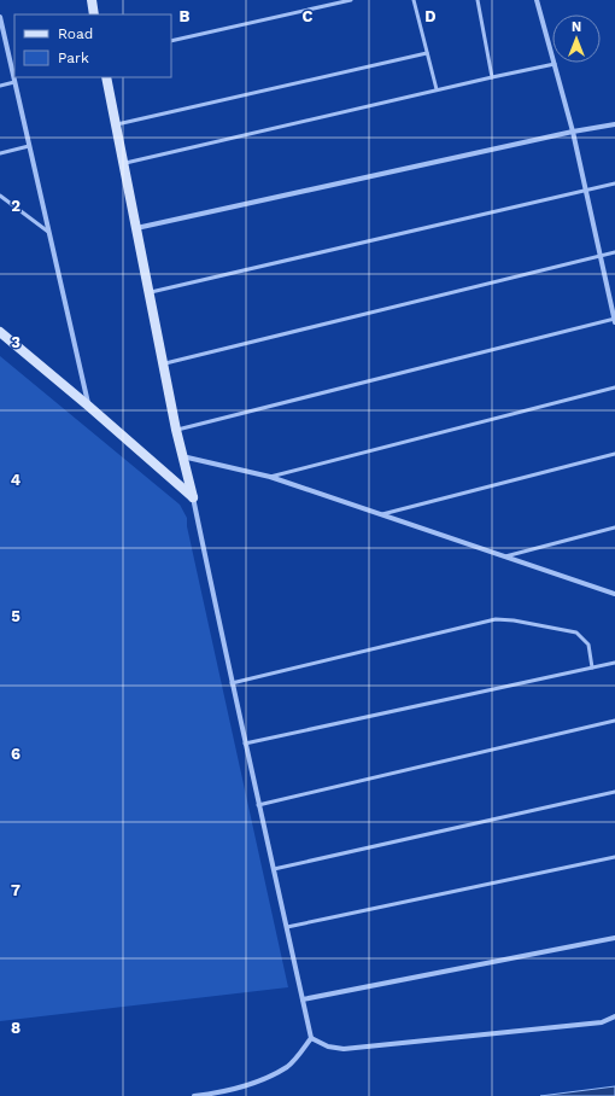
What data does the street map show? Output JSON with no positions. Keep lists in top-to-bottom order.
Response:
{
  "legend": ["Road", "Park"],
  "north": "top",
  "grid": {
    "columns": ["B", "C", "D"],
    "rows": [
      "2",
      "3",
      "4",
      "5",
      "6",
      "7",
      "8"
    ]
  }
}
